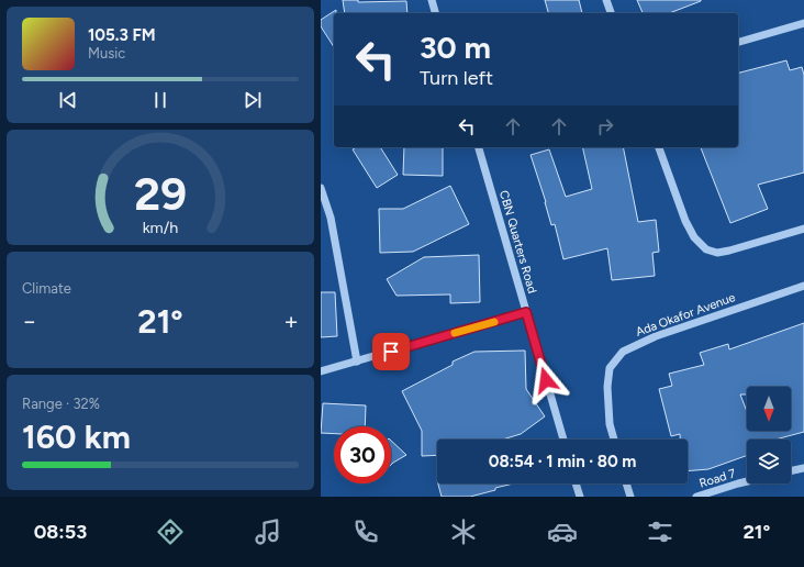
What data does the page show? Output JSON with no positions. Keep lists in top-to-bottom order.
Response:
{
  "streets": {
    "street": ["CBN Quarters Road", "Ada Okafor Avenue", "Road 7"]
  },
  "north": "bottom",
  "page": {
    "turn": ["30 m", "Turn left"],
    "song": ["105.3 FM", "Music"],
    "tile": [
      "Climate",
      ["Range · 32%", "160 km"]
    ],
    "heat": ["−", "21°", "+"],
    "limit": "30",
    "trip": "08:54 · 1 min · 80 m",
    "tabs": ["08:53", "21°"],
    "gauge": ["29", "km/h"]
  }
}
